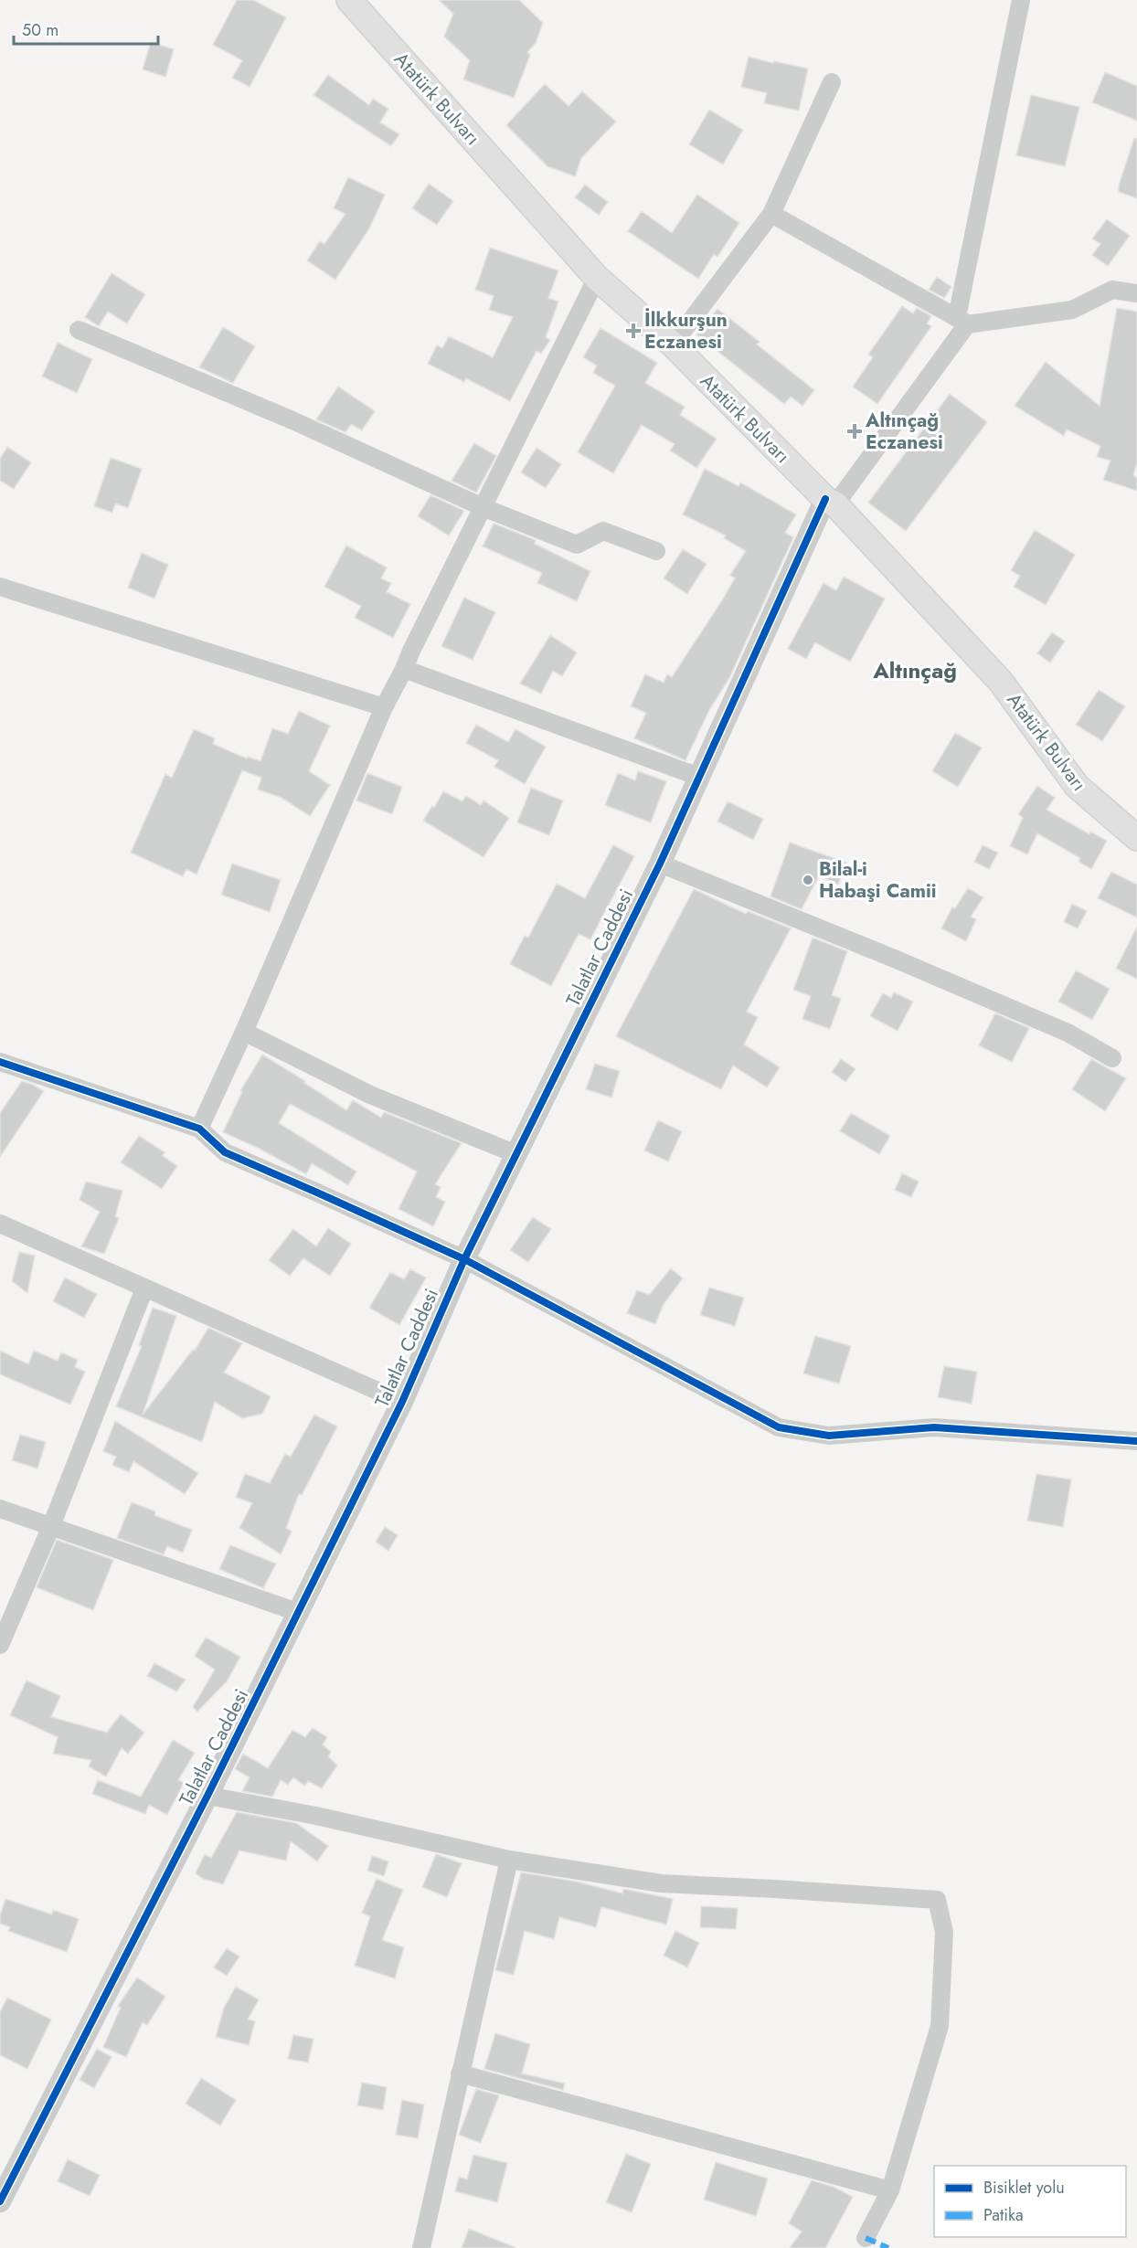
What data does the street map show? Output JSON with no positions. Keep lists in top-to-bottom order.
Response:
{
  "streets": {
    "main road": ["Atatürk Bulvarı"],
    "street": ["Talatlar Caddesi"]
  },
  "crossings": [
    ["Atatürk Bulvarı", "Talatlar Caddesi"]
  ],
  "districts": ["Altınçağ"],
  "places": {
    "health": ["İlkkurşun Eczanesi", "Altınçağ Eczanesi"],
    "other": ["Bilal-i Habaşi Camii"]
  },
  "legend": ["Bisiklet yolu", "Patika"],
  "scale_bar": "50 m"
}
